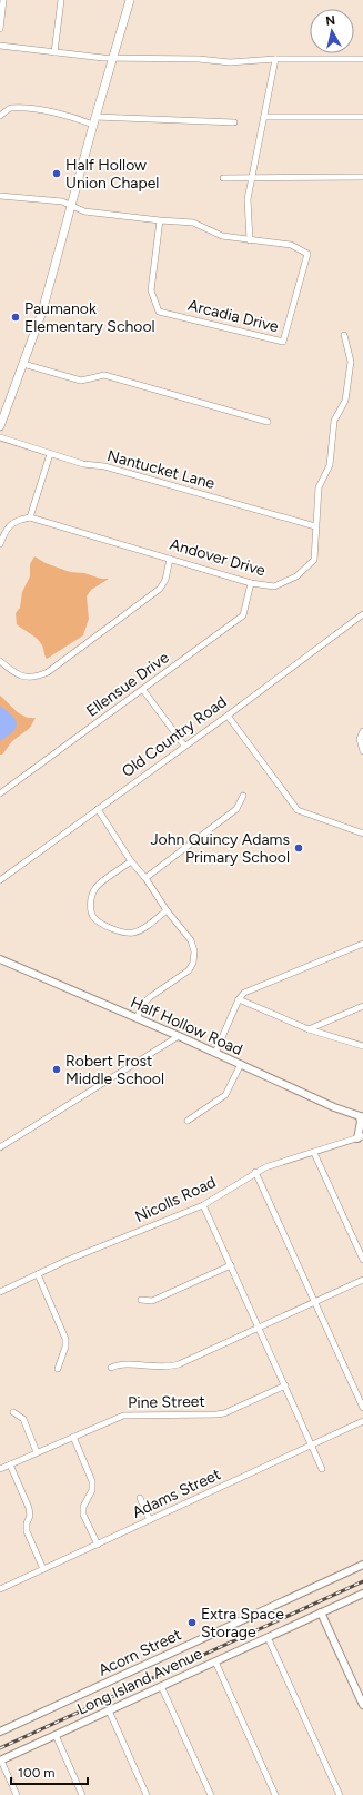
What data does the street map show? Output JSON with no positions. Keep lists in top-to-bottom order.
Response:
{
  "streets": {
    "street": [
      "Arcadia Drive",
      "Nantucket Lane",
      "Andover Drive",
      "Ellensue Drive",
      "Old Country Road",
      "Half Hollow Road",
      "Nicolls Road",
      "Pine Street",
      "Adams Street",
      "Acorn Street",
      "Long Island Avenue"
    ]
  },
  "crossings": [
    ["Nantucket Lane", "Andover Drive"],
    ["Andover Drive", "Ellensue Drive"]
  ],
  "places": [
    "Half Hollow Union Chapel",
    "Paumanok Elementary School",
    "John Quincy Adams Primary School",
    "Robert Frost Middle School",
    "Extra Space Storage"
  ],
  "scale_bar": "100 m",
  "north": "top"
}
